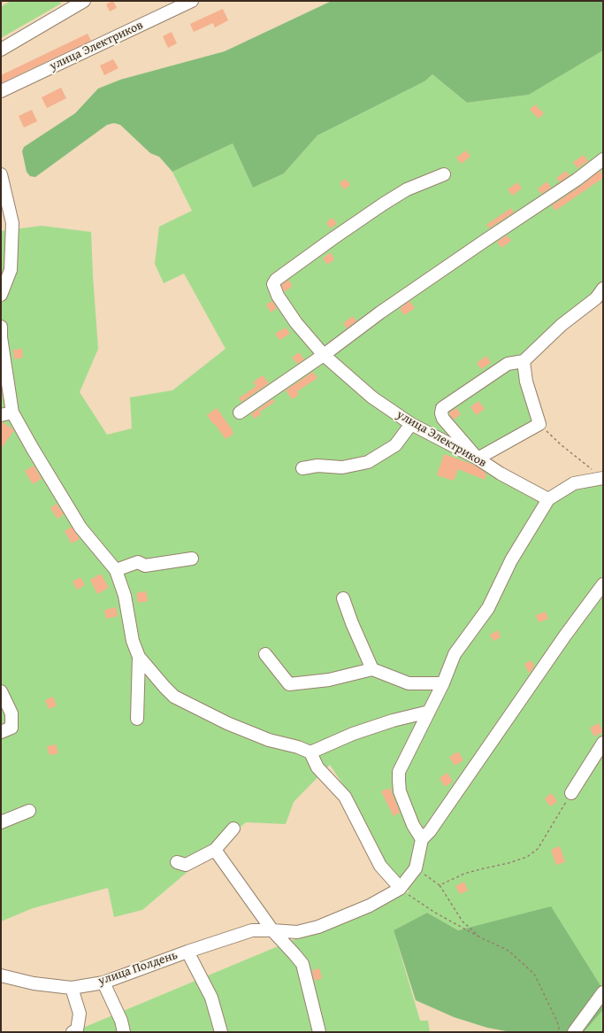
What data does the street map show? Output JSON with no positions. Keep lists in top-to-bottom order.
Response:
{
  "streets": {
    "street": ["улица Электриков", "улица Полдень"]
  }
}
